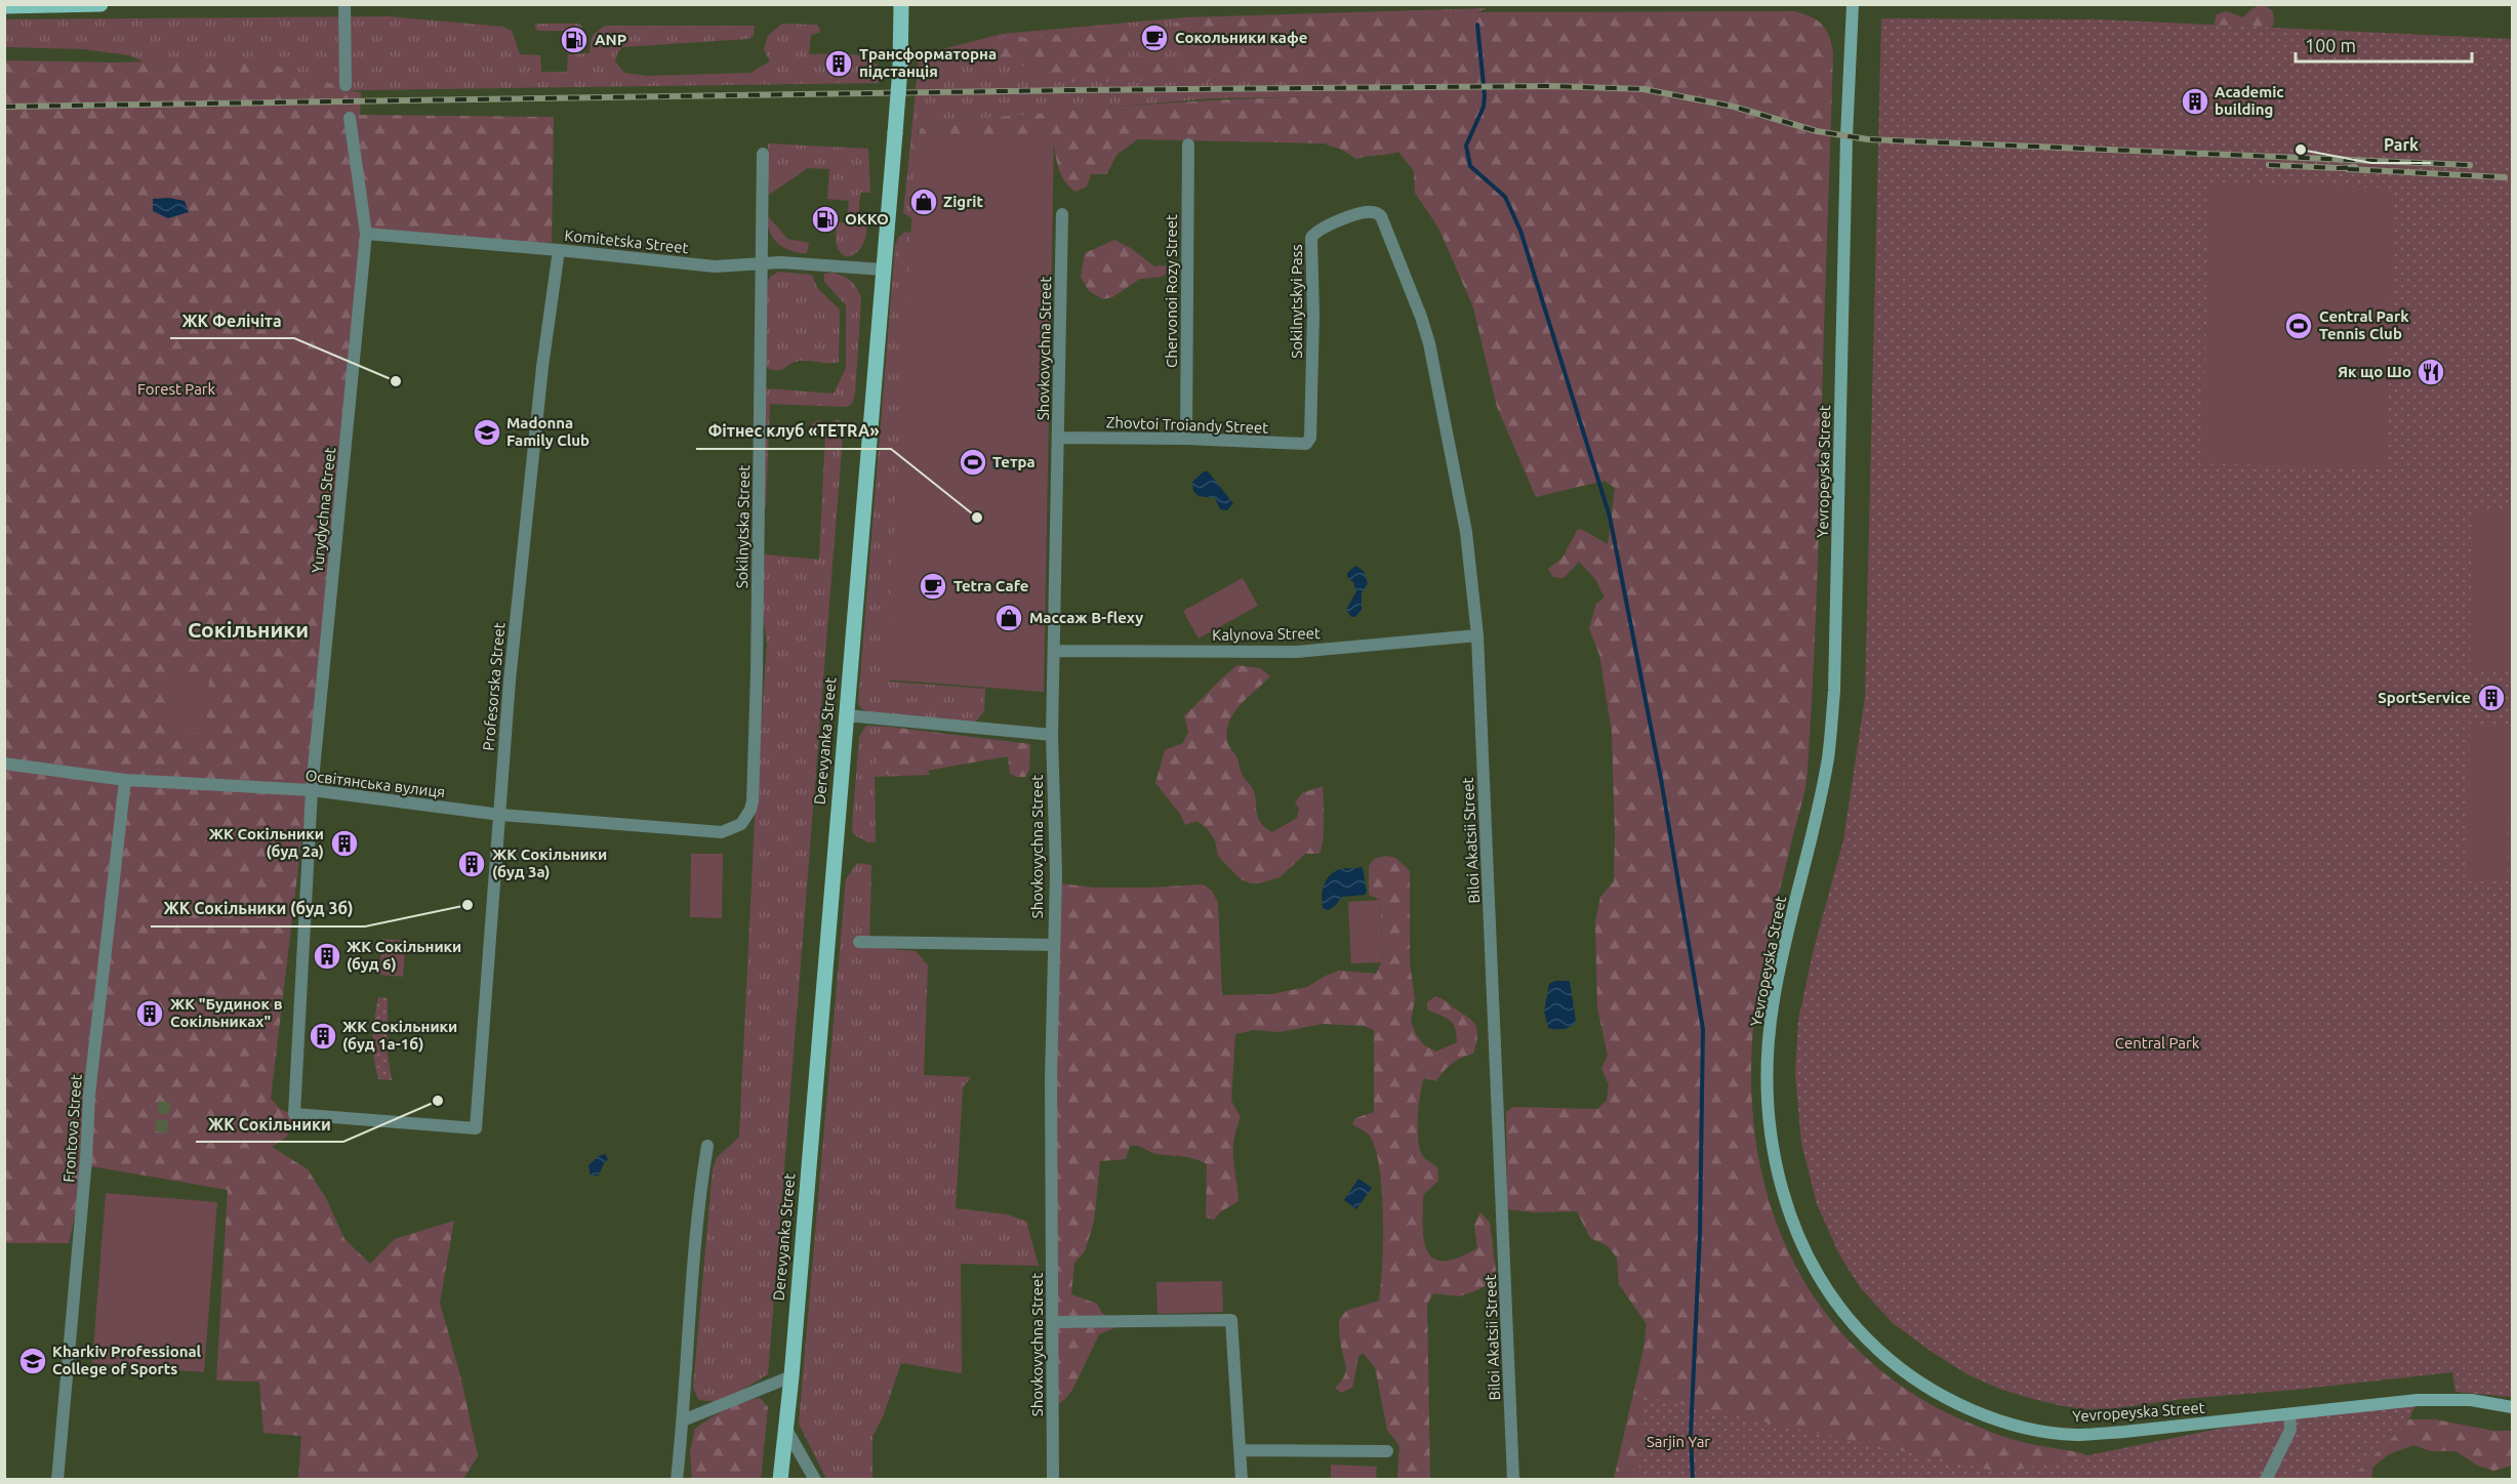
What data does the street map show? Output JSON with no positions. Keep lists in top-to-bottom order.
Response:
{
  "streets": {
    "main road": ["Yevropeyska Street", "Derevyanka Street"],
    "street": [
      "Komitetska Street",
      "Chervonoi Rozy Street",
      "Sokilnytskyi Pass",
      "Shovkovychna Street",
      "Zhovtoi Troiandy Street",
      "Yurydychna Street",
      "Sokilnytska Street",
      "Kalynova Street",
      "Profesorska Street",
      "Освітянська вулиця",
      "Biloi Akatsii Street",
      "Frontova Street"
    ]
  },
  "crossings": [
    ["Komitetska Street", "Yurydychna Street"],
    ["Komitetska Street", "Sokilnytska Street"],
    ["Komitetska Street", "Profesorska Street"],
    ["Komitetska Street", "Derevyanka Street"],
    ["Chervonoi Rozy Street", "Zhovtoi Troiandy Street"],
    ["Sokilnytskyi Pass", "Zhovtoi Troiandy Street"],
    ["Sokilnytskyi Pass", "Biloi Akatsii Street"],
    ["Shovkovychna Street", "Zhovtoi Troiandy Street"],
    ["Shovkovychna Street", "Kalynova Street"],
    ["Yurydychna Street", "Profesorska Street"],
    ["Yurydychna Street", "Освітянська вулиця"],
    ["Sokilnytska Street", "Освітянська вулиця"],
    ["Kalynova Street", "Biloi Akatsii Street"],
    ["Profesorska Street", "Освітянська вулиця"],
    ["Освітянська вулиця", "Frontova Street"]
  ],
  "districts": ["Сокільники"],
  "parks": ["Forest Park", "Central Park", "Sarjin Yar"],
  "places": {
    "cafe": ["Сокольники кафе", "Tetra Cafe"],
    "fuel station": ["ANP", "OKKO"],
    "building": [
      "Трансформаторна підстанція",
      "Academic building",
      "SportService",
      "ЖК Сокільники (буд 2а)",
      "ЖК Сокільники (буд 3а)",
      "ЖК Сокільники (буд 6)",
      "ЖК \"Будинок в Сокільниках\"",
      "ЖК Сокільники (буд 1а-1б)"
    ],
    "other": [
      "Park",
      "ЖК Фелічіта",
      "Фітнес клуб «TETRA»",
      "ЖК Сокільники (буд 3б)",
      "ЖК Сокільники"
    ],
    "shop": ["Zigrit", "Массаж B-flexy"],
    "sports": ["Central Park Tennis Club", "Тетра"],
    "restaurant": ["Як що Шо"],
    "school or university": ["Madonna Family Club", "Kharkiv Professional College of Sports"]
  },
  "scale_bar": "100 m"
}
